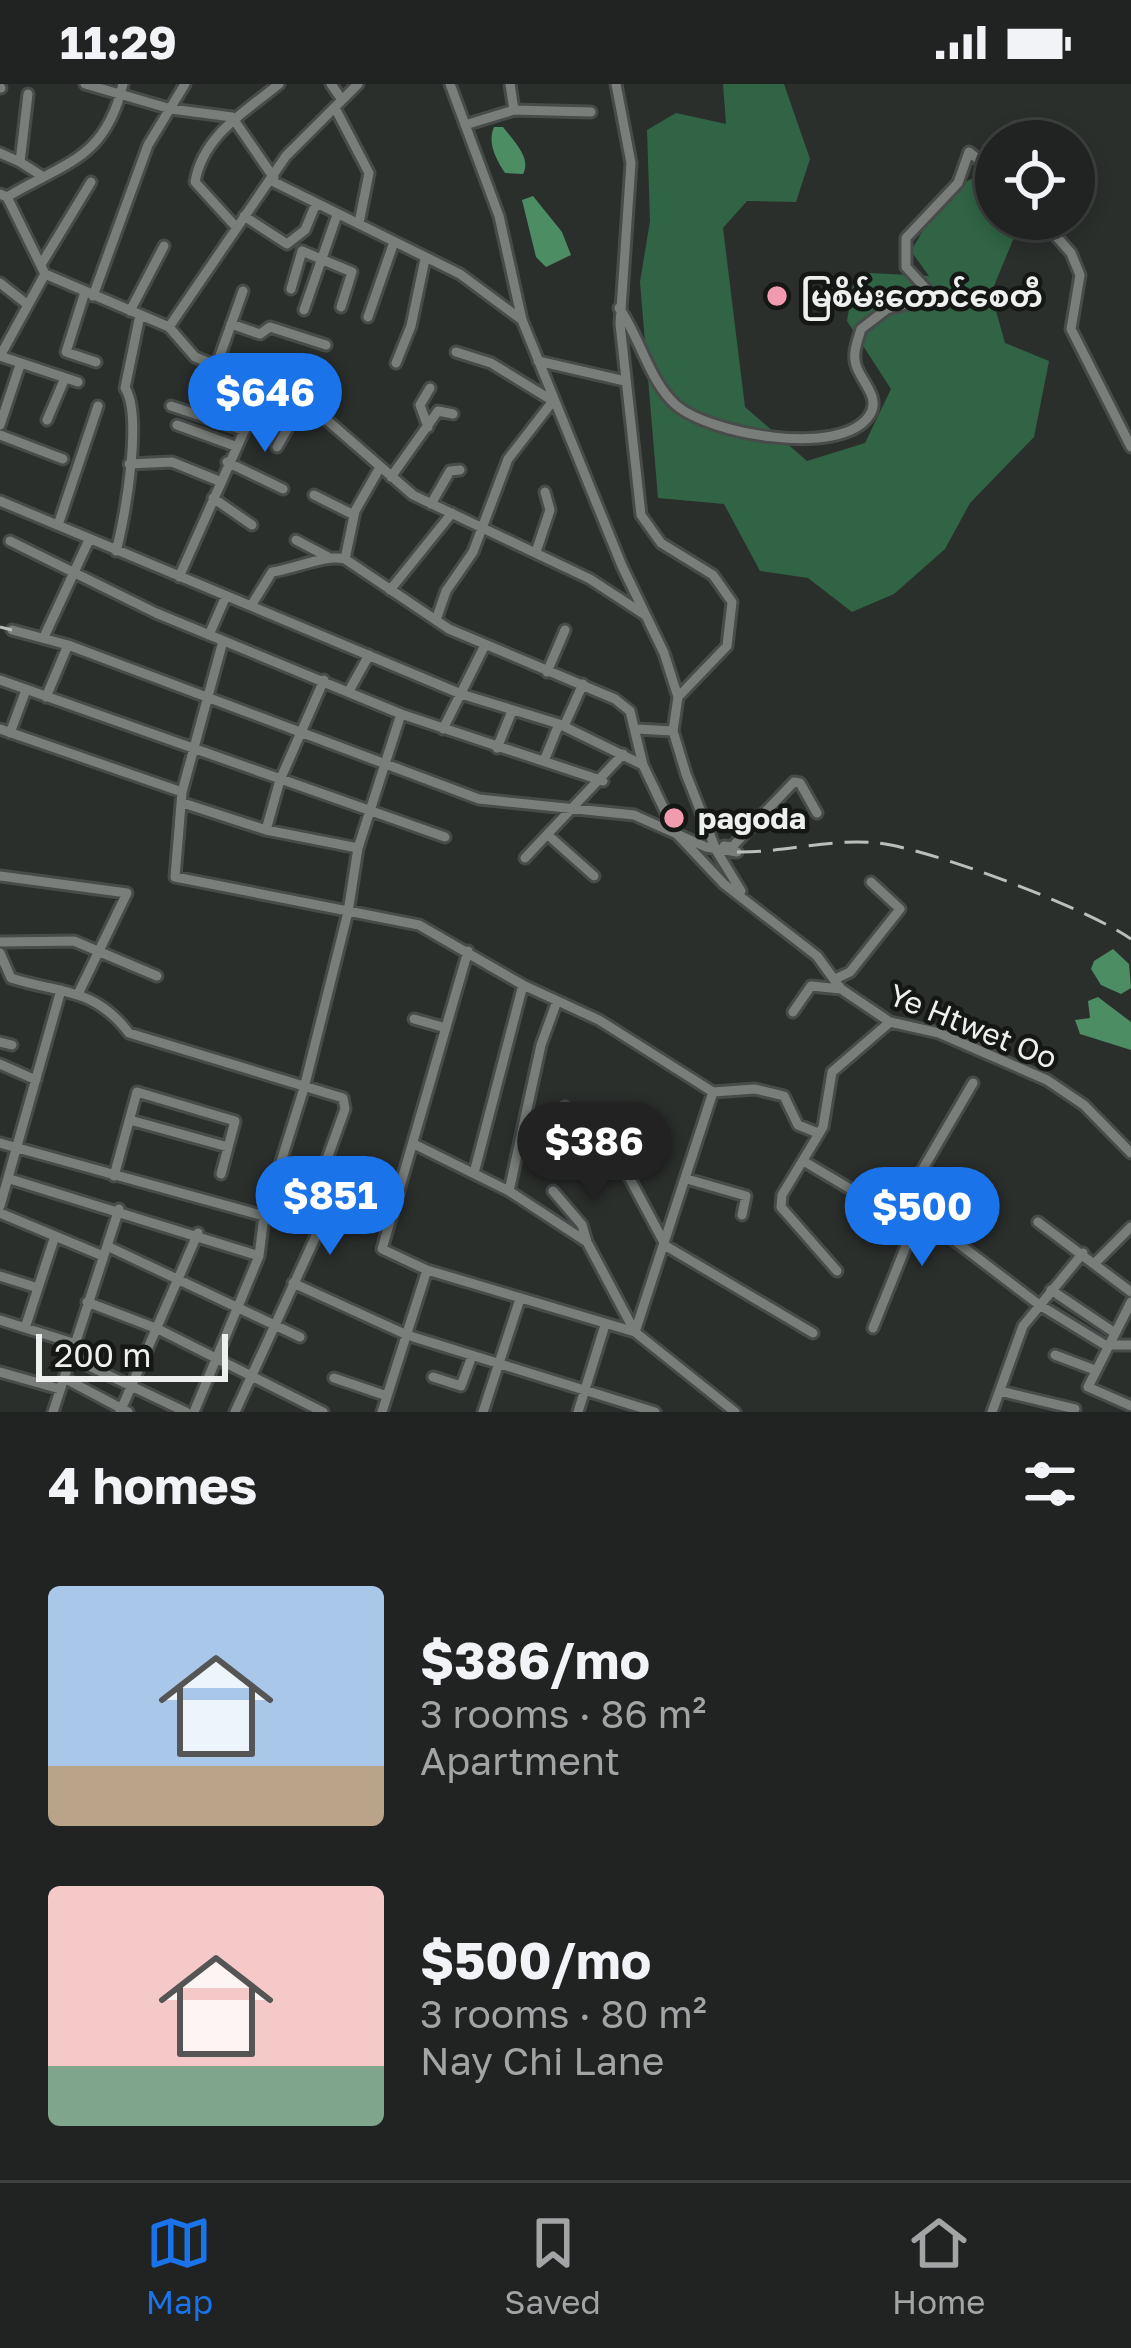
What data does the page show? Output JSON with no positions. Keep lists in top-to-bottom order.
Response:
{
  "streets": {
    "street": ["Ye Htwet Oo"]
  },
  "places": ["မြစိမ်းတောင်စေတီ", "pagoda"],
  "scale_bar": "200 m",
  "page": {
    "status": "11:29",
    "price": [
      "$646",
      "$386",
      "$851",
      "$500"
    ],
    "scale": "200 m",
    "heading": "4 homes",
    "list": [
      {
        "name": "$386/mo",
        "note": "3 rooms · 86 m² · Apartment"
      },
      {
        "name": "$500/mo",
        "note": "3 rooms · 80 m² · Nay Chi Lane"
      }
    ],
    "tabs": ["Map", "Saved", "Home"]
  }
}
